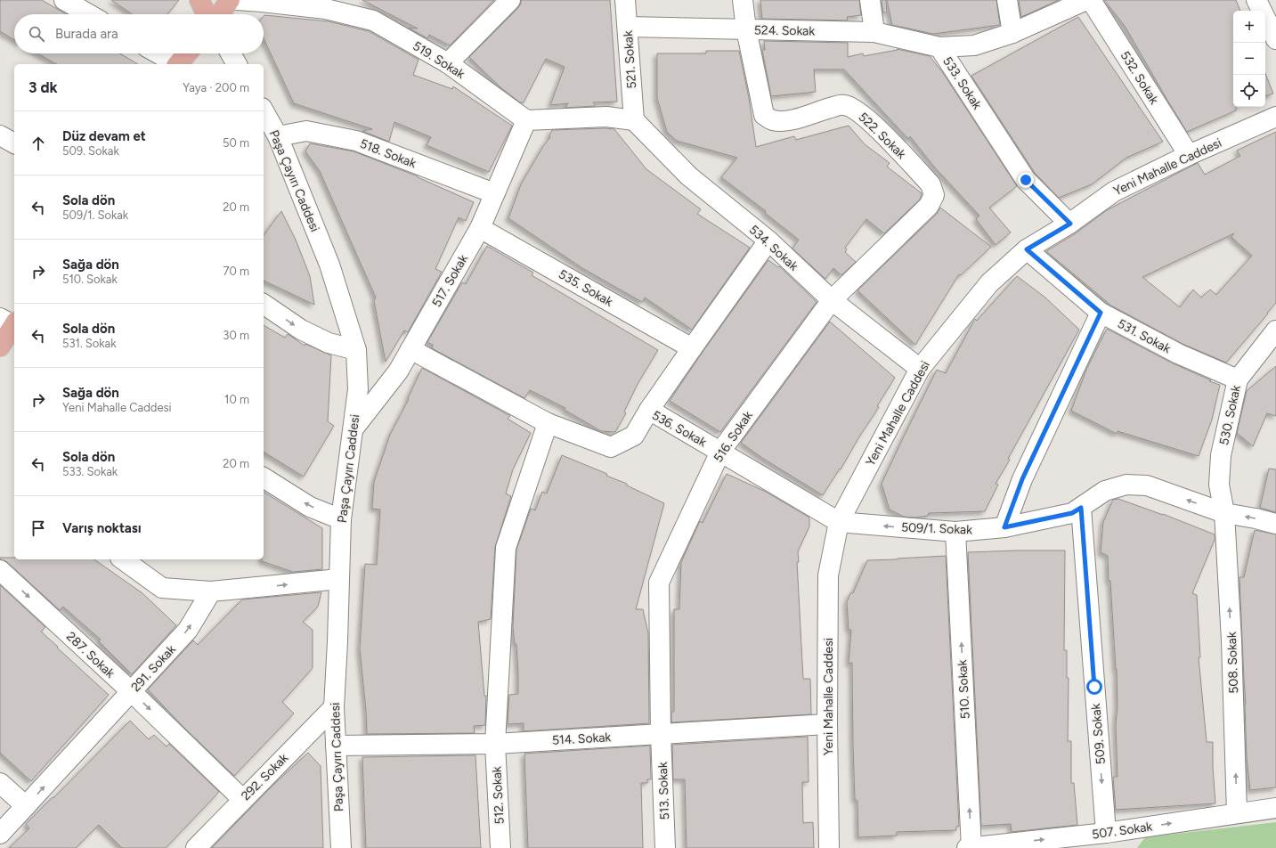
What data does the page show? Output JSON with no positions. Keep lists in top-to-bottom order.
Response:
{
  "streets": {
    "street": [
      "524. Sokak",
      "519. Sokak",
      "521. Sokak",
      "532. Sokak",
      "533. Sokak",
      "522. Sokak",
      "518. Sokak",
      "Yeni Mahalle Caddesi",
      "Paşa Çayırı Caddesi",
      "534. Sokak",
      "517. Sokak",
      "535. Sokak",
      "531. Sokak",
      "530. Sokak",
      "536. Sokak",
      "516. Sokak",
      "509/1. Sokak",
      "287. Sokak",
      "508. Sokak",
      "291. Sokak",
      "510. Sokak",
      "509. Sokak",
      "514. Sokak",
      "292. Sokak",
      "513. Sokak",
      "512. Sokak",
      "507. Sokak"
    ]
  },
  "crossings": [
    ["524. Sokak", "521. Sokak"],
    ["524. Sokak", "533. Sokak"],
    ["524. Sokak", "522. Sokak"],
    ["519. Sokak", "517. Sokak"],
    ["521. Sokak", "534. Sokak"],
    ["532. Sokak", "Yeni Mahalle Caddesi"],
    ["533. Sokak", "Yeni Mahalle Caddesi"],
    ["522. Sokak", "516. Sokak"],
    ["518. Sokak", "Paşa Çayırı Caddesi"],
    ["518. Sokak", "517. Sokak"],
    ["Yeni Mahalle Caddesi", "534. Sokak"],
    ["Yeni Mahalle Caddesi", "531. Sokak"],
    ["Yeni Mahalle Caddesi", "536. Sokak"],
    ["Yeni Mahalle Caddesi", "509/1. Sokak"],
    ["Yeni Mahalle Caddesi", "514. Sokak"],
    ["Paşa Çayırı Caddesi", "517. Sokak"],
    ["Paşa Çayırı Caddesi", "514. Sokak"],
    ["Paşa Çayırı Caddesi", "292. Sokak"],
    ["534. Sokak", "516. Sokak"],
    ["517. Sokak", "535. Sokak"],
    ["517. Sokak", "536. Sokak"],
    ["531. Sokak", "530. Sokak"],
    ["530. Sokak", "509/1. Sokak"],
    ["530. Sokak", "508. Sokak"],
    ["536. Sokak", "516. Sokak"],
    ["536. Sokak", "509/1. Sokak"],
    ["536. Sokak", "512. Sokak"],
    ["516. Sokak", "514. Sokak"],
    ["516. Sokak", "513. Sokak"],
    ["509/1. Sokak", "508. Sokak"],
    ["509/1. Sokak", "510. Sokak"],
    ["509/1. Sokak", "509. Sokak"],
    ["287. Sokak", "291. Sokak"],
    ["287. Sokak", "292. Sokak"],
    ["508. Sokak", "507. Sokak"],
    ["510. Sokak", "507. Sokak"],
    ["509. Sokak", "507. Sokak"],
    ["514. Sokak", "513. Sokak"],
    ["514. Sokak", "512. Sokak"]
  ],
  "one_way": [
    "509/1. Sokak",
    "287. Sokak",
    "508. Sokak",
    "291. Sokak",
    "510. Sokak",
    "509. Sokak",
    "507. Sokak"
  ],
  "page": {
    "map_buttons": ["+", "−"],
    "search": "Burada ara",
    "heading": ["3 dk", "Yaya · 200 m"],
    "list": [
      ["Düz devam et", "509. Sokak", "50 m"],
      ["Sola dön", "509/1. Sokak", "20 m"],
      ["Sağa dön", "510. Sokak", "70 m"],
      ["Sola dön", "531. Sokak", "30 m"],
      ["Sağa dön", "Yeni Mahalle Caddesi", "10 m"],
      ["Sola dön", "533. Sokak", "20 m"],
      "Varış noktası"
    ]
  }
}
